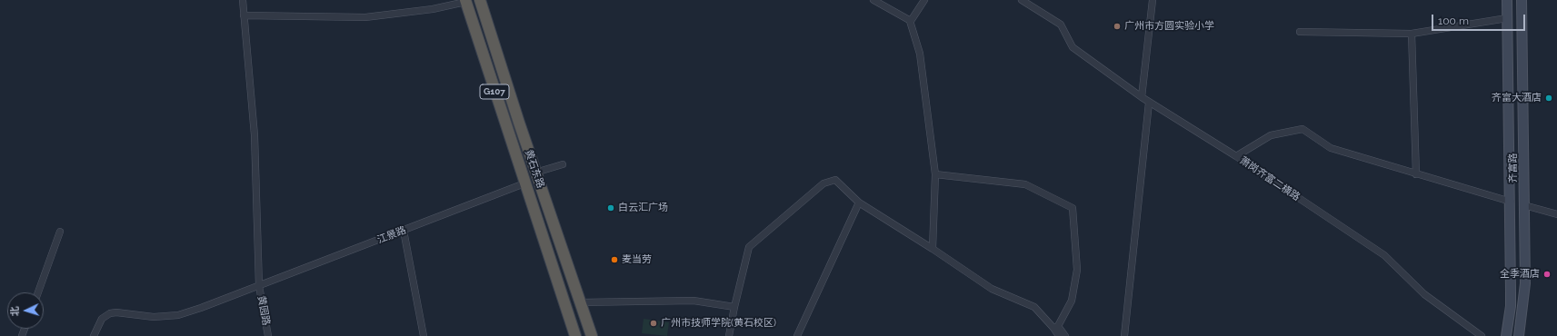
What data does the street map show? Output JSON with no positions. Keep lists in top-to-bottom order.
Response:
{
  "streets": {
    "highway": ["G107", "黄石东路"],
    "main road": ["齐富路"],
    "street": ["萧岗齐富二横路", "江景路", "黄园路"]
  },
  "crossings": [
    ["黄石东路", "江景路"],
    ["江景路", "黄园路"]
  ],
  "places": [
    "广州市方圆实验小学",
    "齐富大酒店",
    "白云汇广场",
    "麦当劳",
    "全季酒店",
    "广州市技师学院(黄石校区)"
  ],
  "scale_bar": "100 m",
  "north": "left"
}
